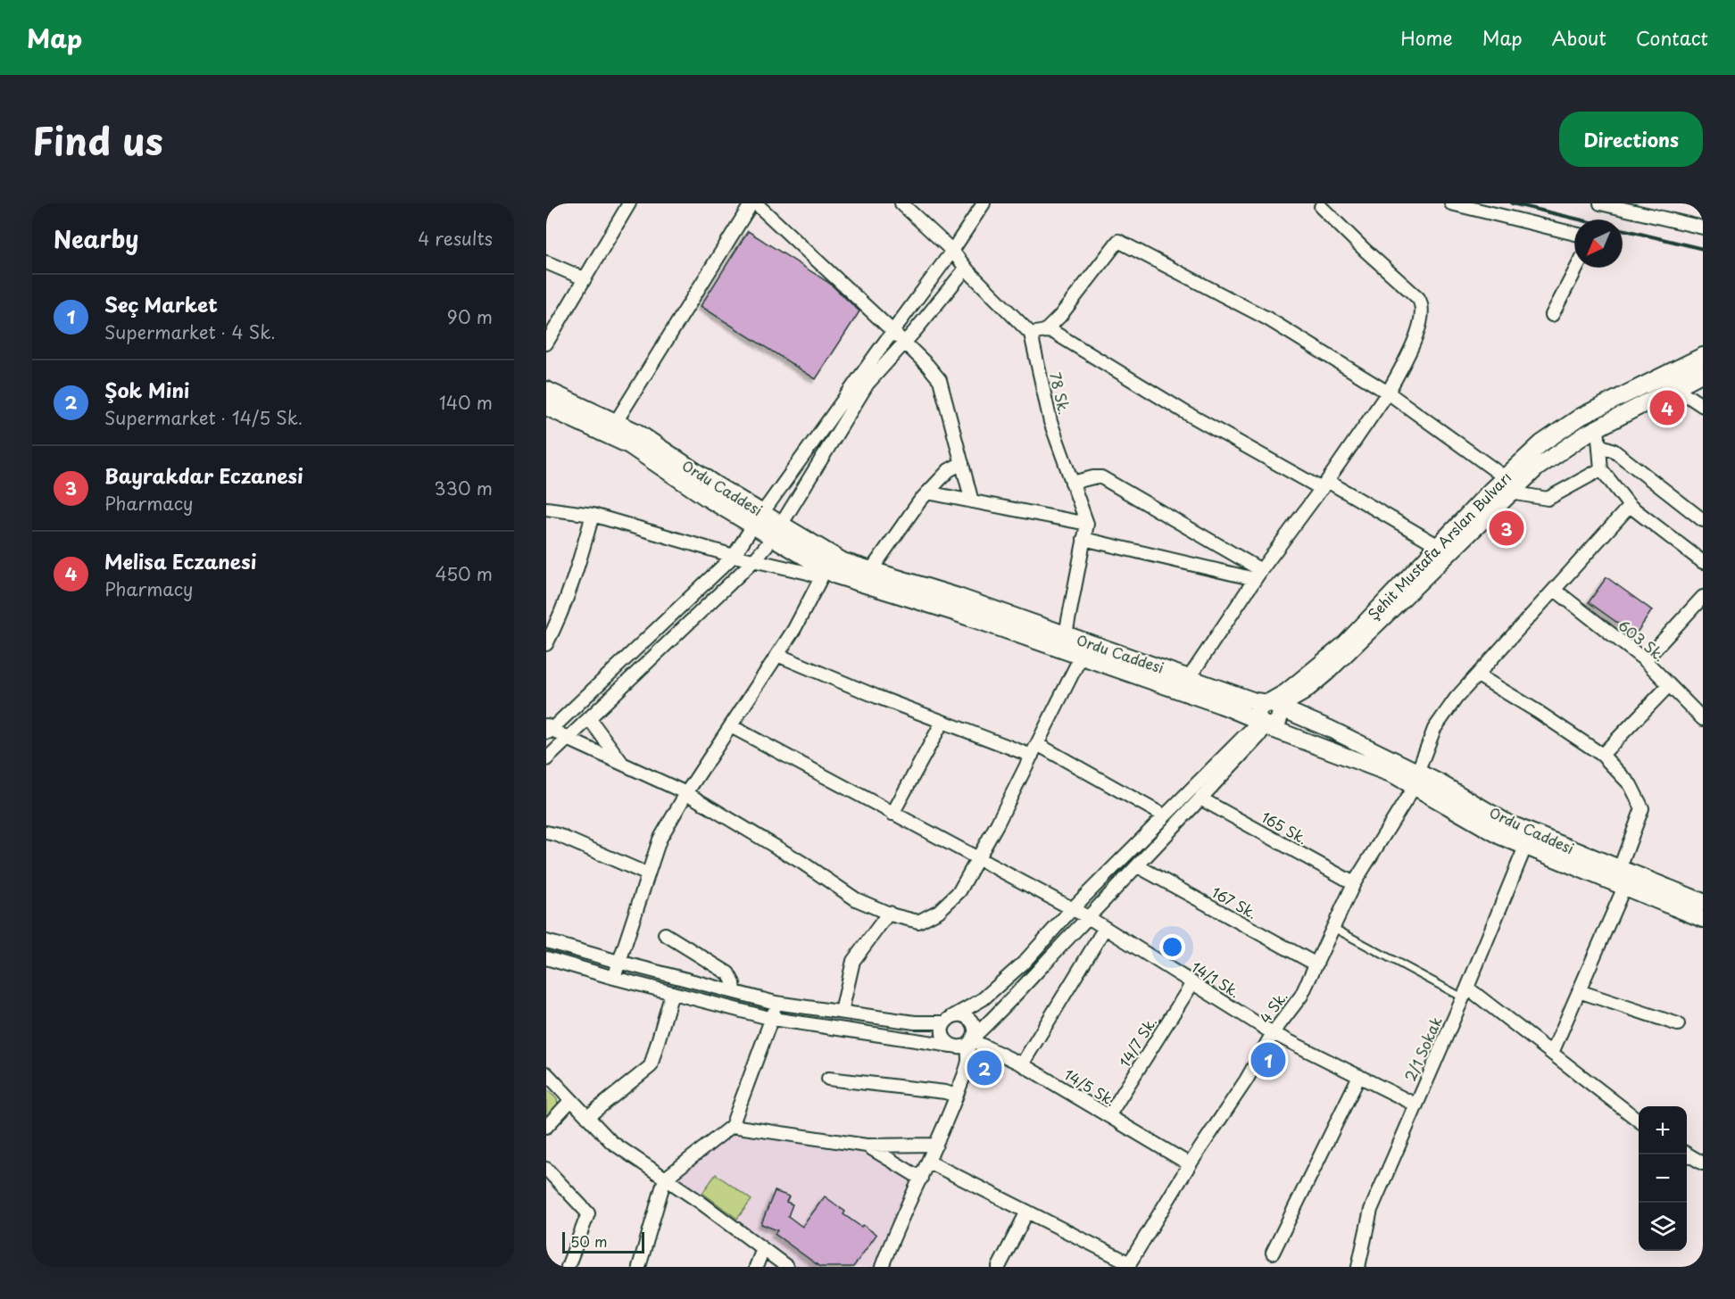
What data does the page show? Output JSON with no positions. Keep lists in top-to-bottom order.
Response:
{
  "streets": {
    "main road": ["Ordu Caddesi", "Şehit Mustafa Arslan Bulvarı"],
    "street": [
      "78 Sk.",
      "603 Sk.",
      "165 Sk.",
      "167 Sk.",
      "14/1 Sk.",
      "4 Sk.",
      "14/7 Sk.",
      "2/1 Sokak",
      "14/5 Sk."
    ]
  },
  "crossings": [
    ["Ordu Caddesi", "Şehit Mustafa Arslan Bulvarı"],
    ["Ordu Caddesi", "4 Sk."],
    ["Ordu Caddesi", "2/1 Sokak"],
    ["603 Sk.", "4 Sk."],
    ["165 Sk.", "4 Sk."],
    ["167 Sk.", "4 Sk."],
    ["14/1 Sk.", "4 Sk."],
    ["14/1 Sk.", "14/7 Sk."],
    ["14/1 Sk.", "2/1 Sokak"],
    ["4 Sk.", "14/5 Sk."],
    ["14/7 Sk.", "14/5 Sk."]
  ],
  "scale_bar": "50 m",
  "north": "bottom left",
  "page": {
    "header": "Map",
    "nav": [
      "Home",
      "Map",
      "About",
      "Contact"
    ],
    "title": "Find us",
    "buttons": "Directions",
    "heading": ["Nearby", "4 results"],
    "list": [
      {
        "mark": "1",
        "name": "Seç Market",
        "note": "Supermarket · 4 Sk.",
        "value": "90 m"
      },
      {
        "mark": "2",
        "name": "Şok Mini",
        "note": "Supermarket · 14/5 Sk.",
        "value": "140 m"
      },
      {
        "mark": "3",
        "name": "Bayrakdar Eczanesi",
        "note": "Pharmacy",
        "value": "330 m"
      },
      {
        "mark": "4",
        "name": "Melisa Eczanesi",
        "note": "Pharmacy",
        "value": "450 m"
      }
    ],
    "pins": [
      "4",
      "3",
      "1",
      "2"
    ],
    "map_buttons": ["+", "−"],
    "scale": "50 m"
  }
}
